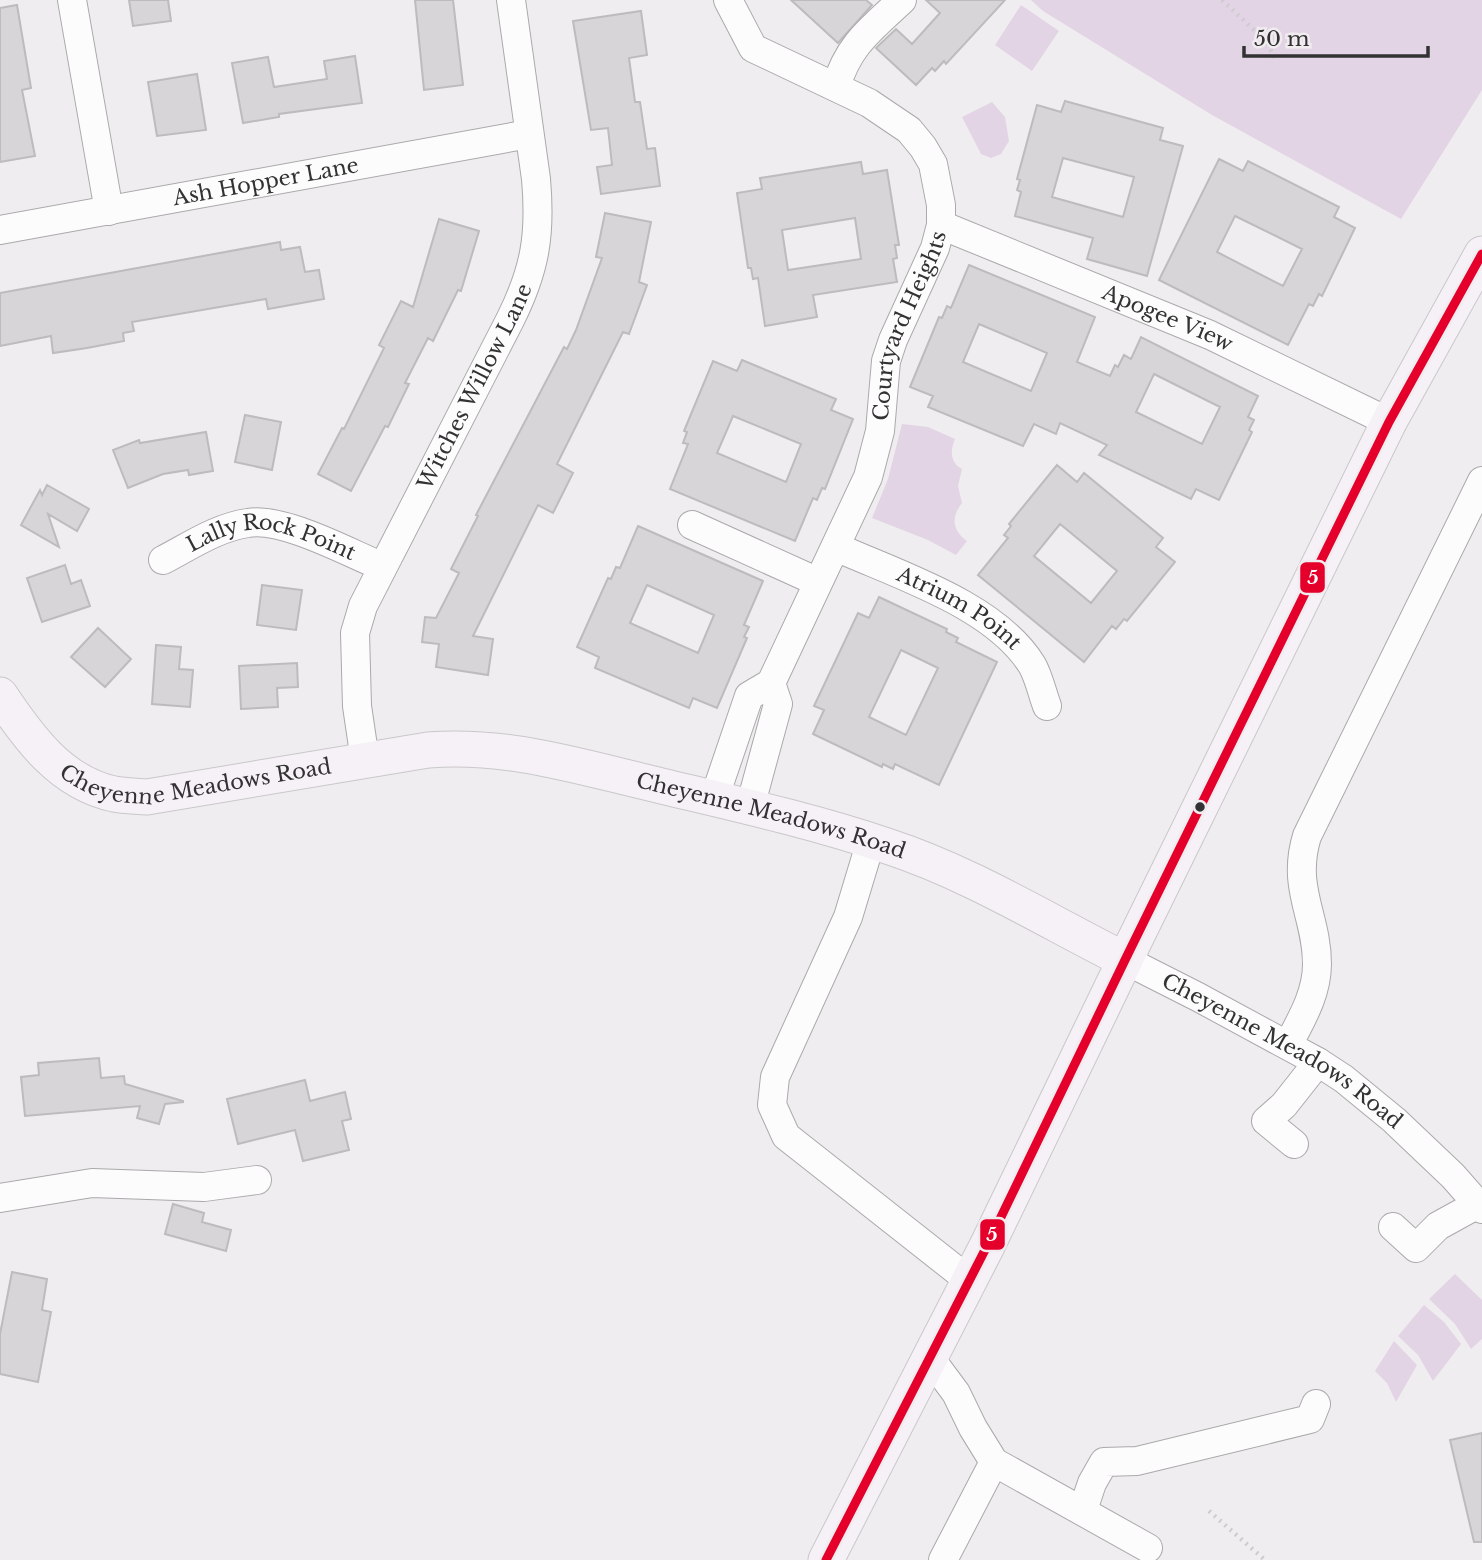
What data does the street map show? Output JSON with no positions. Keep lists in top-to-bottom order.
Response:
{
  "streets": {
    "main road": ["Cheyenne Meadows Road"],
    "street": [
      "Ash Hopper Lane",
      "Apogee View",
      "Courtyard Heights",
      "Witches Willow Lane",
      "Lally Rock Point",
      "Atrium Point"
    ]
  },
  "crossings": [
    ["Ash Hopper Lane", "Witches Willow Lane"],
    ["Apogee View", "Courtyard Heights"],
    ["Courtyard Heights", "Atrium Point"],
    ["Courtyard Heights", "Cheyenne Meadows Road"],
    ["Witches Willow Lane", "Lally Rock Point"],
    ["Witches Willow Lane", "Cheyenne Meadows Road"]
  ],
  "lines": ["transit line 5"],
  "scale_bar": "50 m"
}
